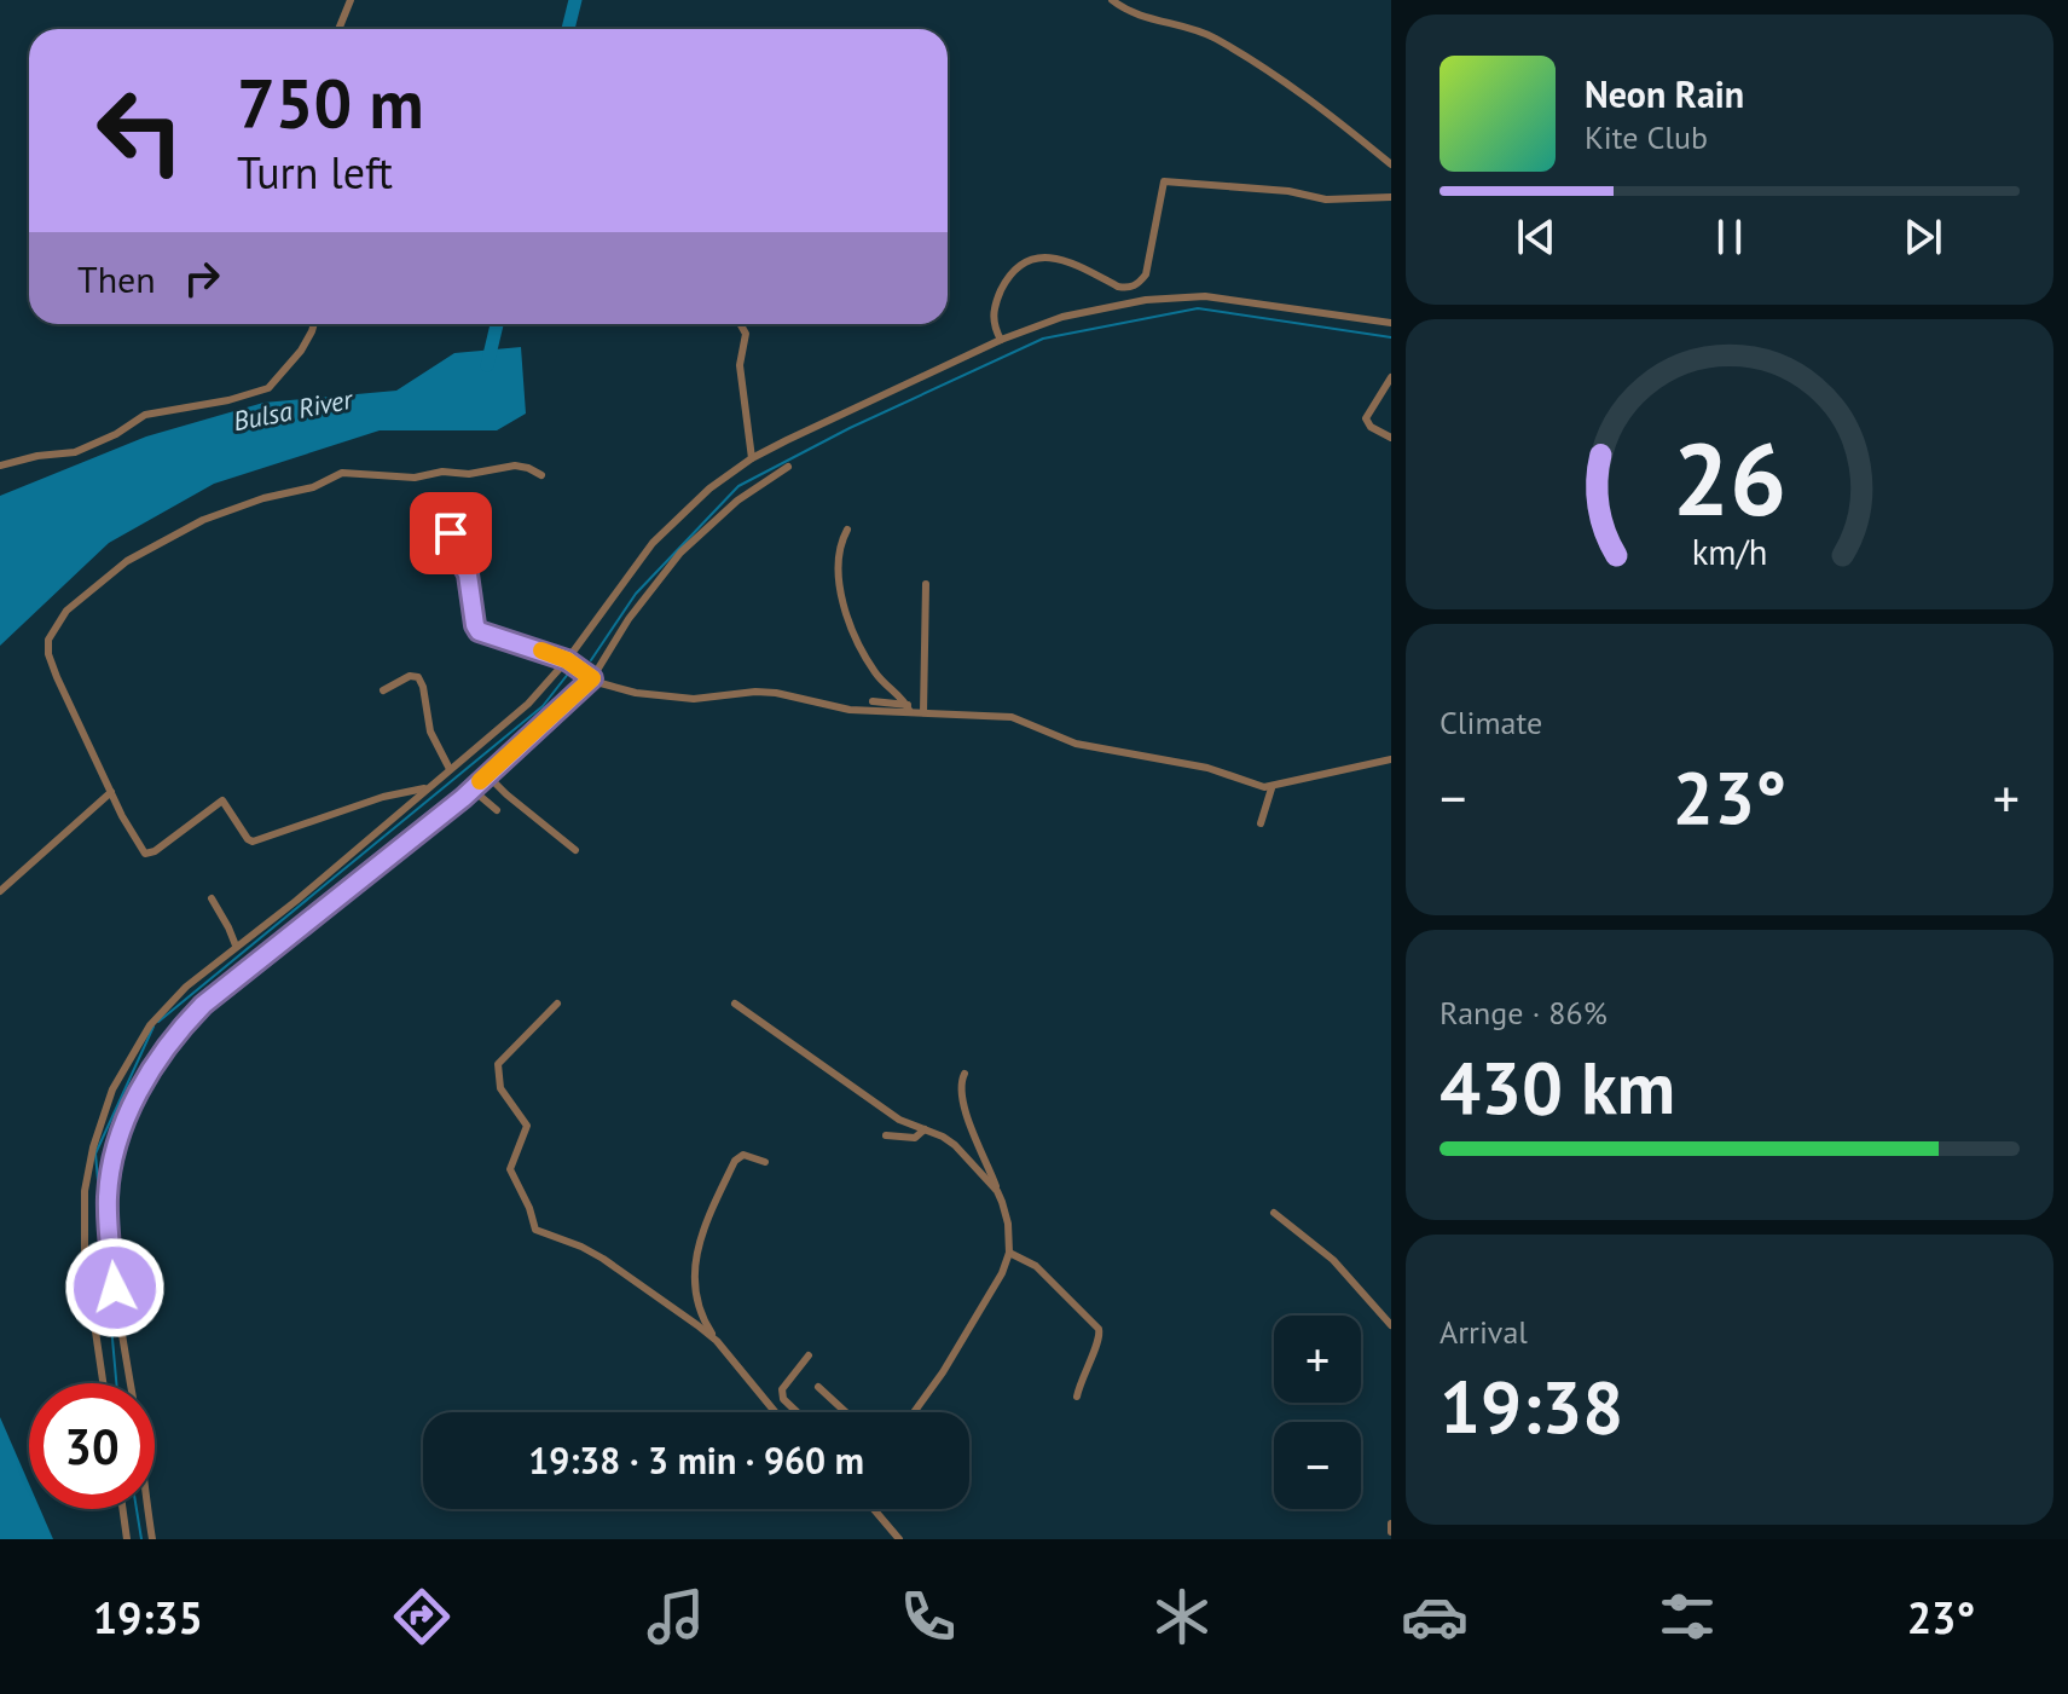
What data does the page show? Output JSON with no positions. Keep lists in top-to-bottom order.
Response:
{
  "water": ["Bulsa River"],
  "page": {
    "turn": ["750 m", "Turn left"],
    "song": ["Neon Rain", "Kite Club"],
    "then": "Then",
    "tile": [
      "Climate",
      ["Range · 86%", "430 km"],
      ["Arrival", "19:38"]
    ],
    "heat": ["−", "23°", "+"],
    "map_buttons": ["+", "−"],
    "limit": "30",
    "trip": "19:38 · 3 min · 960 m",
    "tabs": ["19:35", "23°"],
    "gauge": ["26", "km/h"]
  }
}
